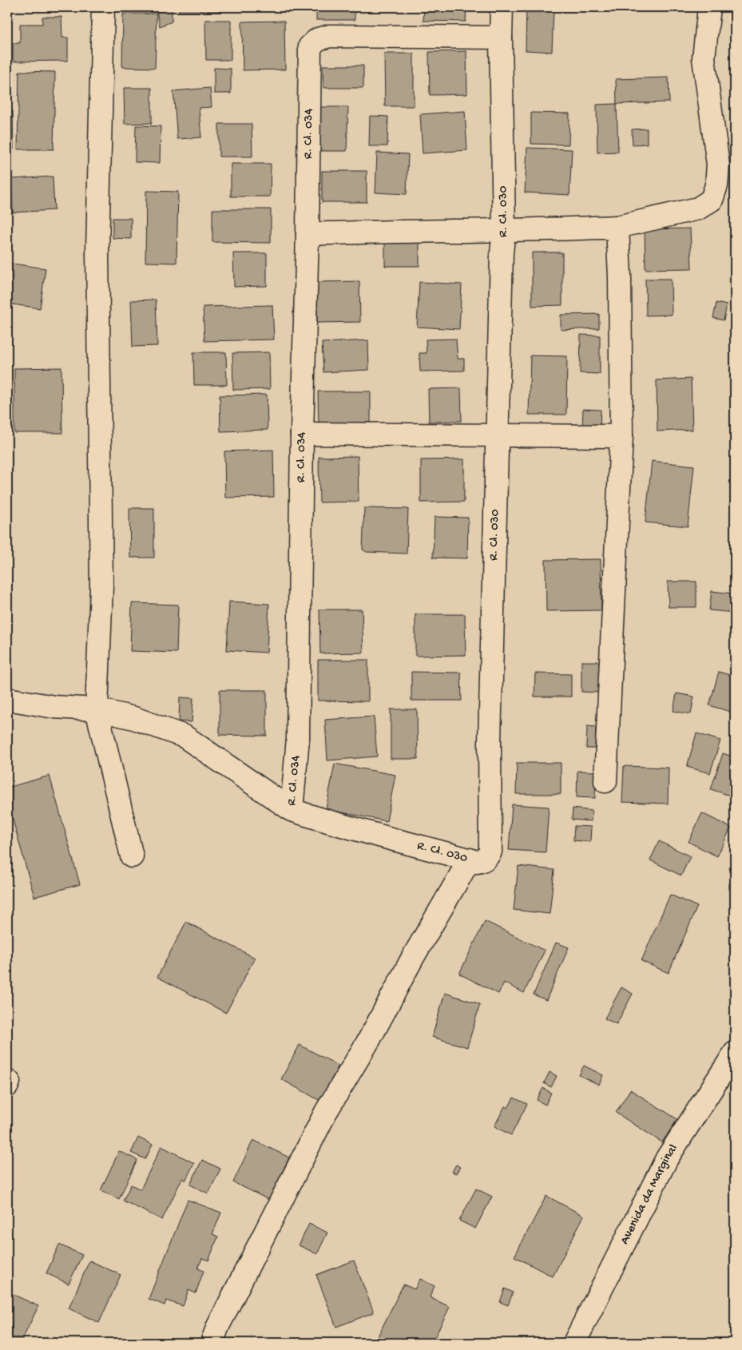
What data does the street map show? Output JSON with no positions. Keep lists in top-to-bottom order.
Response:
{
  "streets": {
    "street": ["R. Cl. 034", "R. Cl. 030", "Avenida da Marginal"]
  },
  "crossings": [
    ["R. Cl. 034", "R. Cl. 030"]
  ]
}
